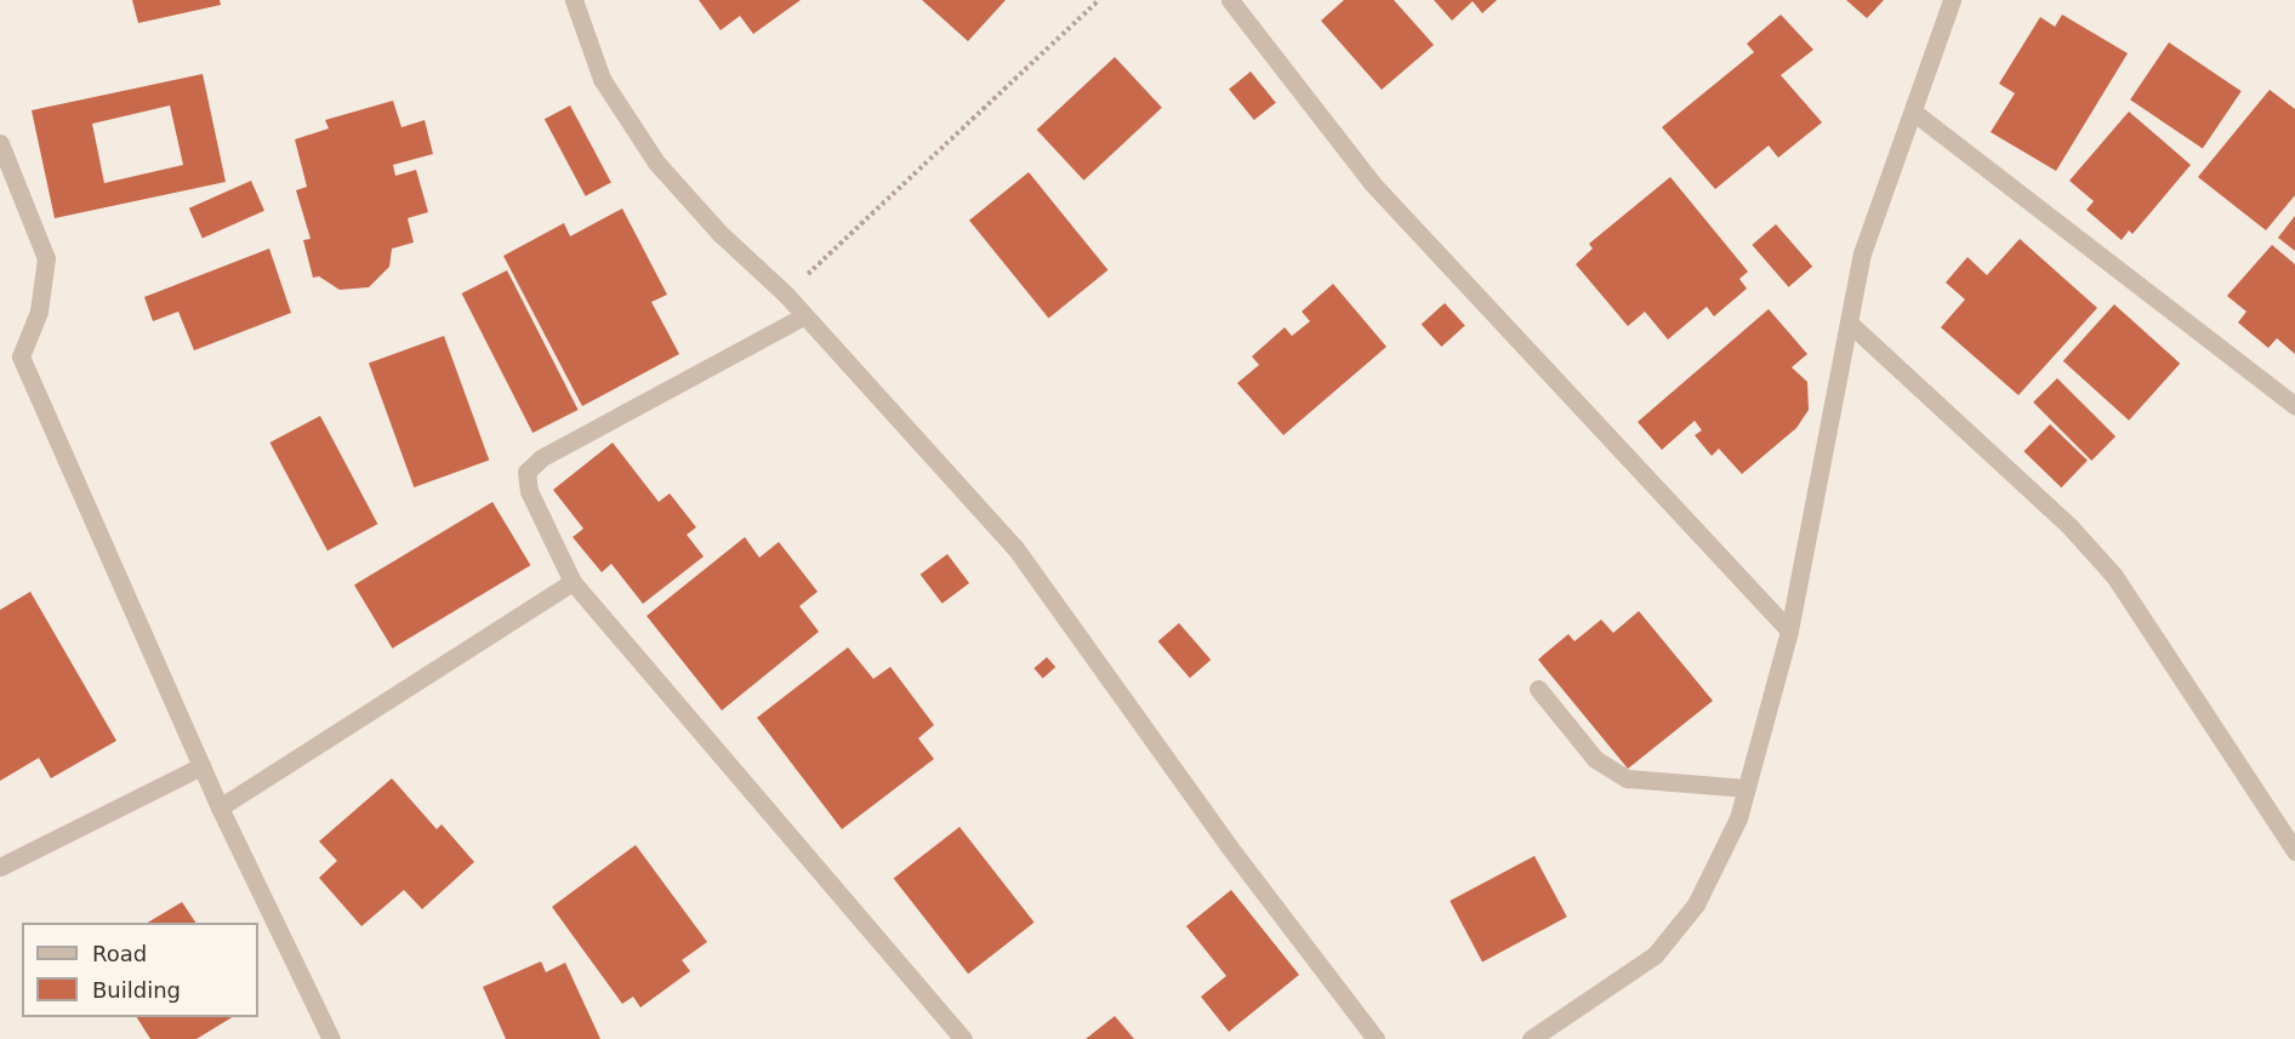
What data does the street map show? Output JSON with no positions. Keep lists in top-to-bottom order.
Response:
{
  "legend": ["Road", "Building"]
}
